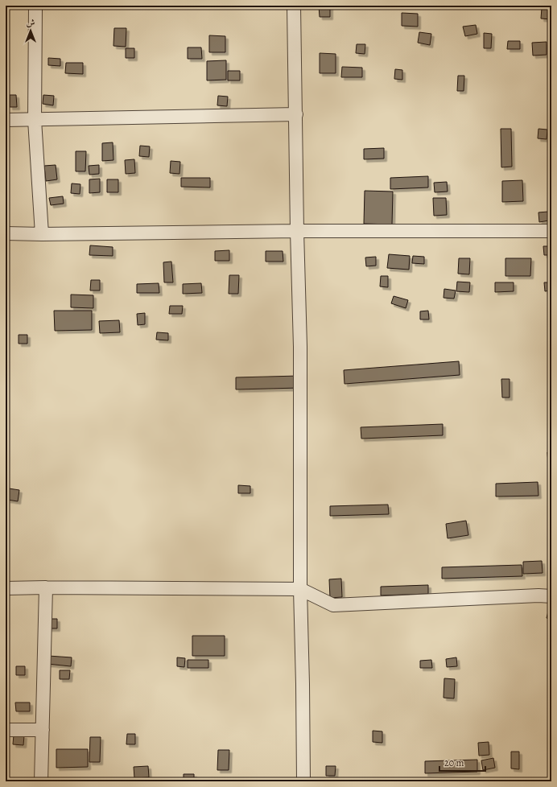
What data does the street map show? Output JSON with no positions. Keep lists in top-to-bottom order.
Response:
{
  "scale_bar": "20 m",
  "north": "top"
}
